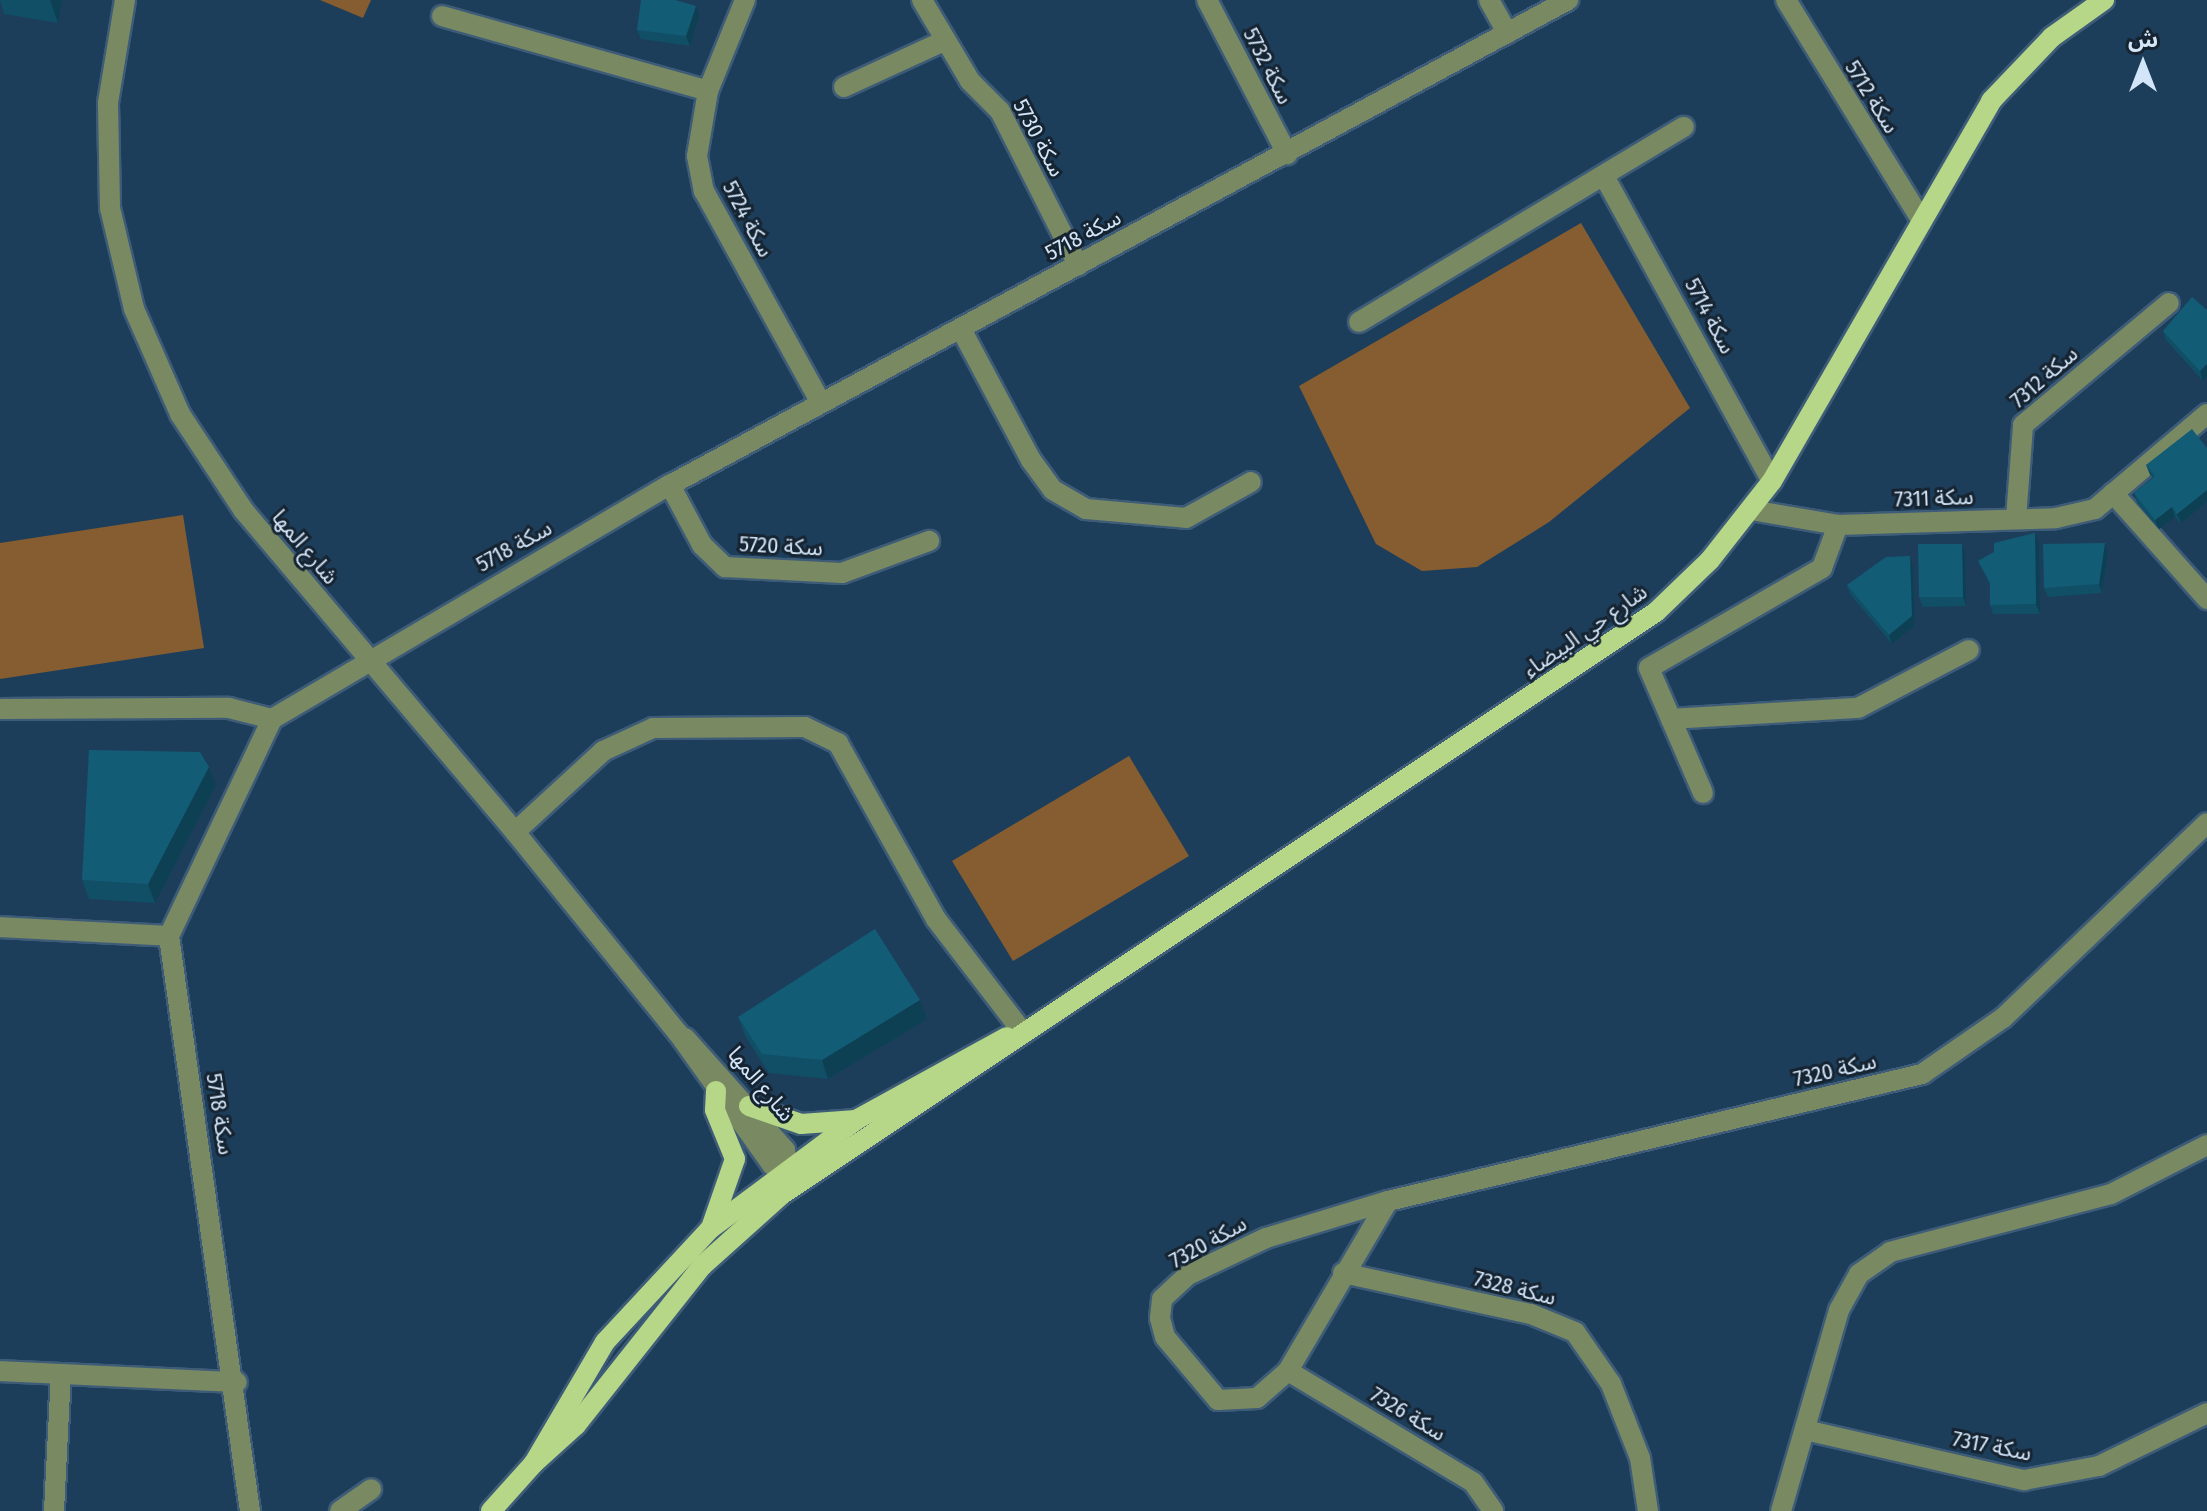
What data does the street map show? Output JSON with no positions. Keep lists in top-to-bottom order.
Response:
{
  "streets": {
    "main road": ["شارع حي البيضاء"],
    "street": [
      "سكة 5732",
      "سكة 5712",
      "سكة 5730",
      "سكة 5724",
      "سكة 5718",
      "سكة 5714",
      "سكة 7312",
      "سكة 7311",
      "سكة 5720",
      "شارع المها",
      "سكة 7320",
      "سكة 7328",
      "سكة 7326",
      "سكة 7317"
    ]
  },
  "crossings": [
    ["سكة 5732", "سكة 5718"],
    ["سكة 5712", "شارع حي البيضاء"],
    ["سكة 5730", "سكة 5718"],
    ["سكة 5724", "سكة 5718"],
    ["سكة 5718", "سكة 5720"],
    ["سكة 5718", "شارع المها"],
    ["سكة 5714", "شارع حي البيضاء"],
    ["سكة 7312", "سكة 7311"],
    ["سكة 7311", "شارع حي البيضاء"],
    ["سكة 7320", "سكة 7328"],
    ["سكة 7320", "سكة 7326"]
  ],
  "north": "top"
}
